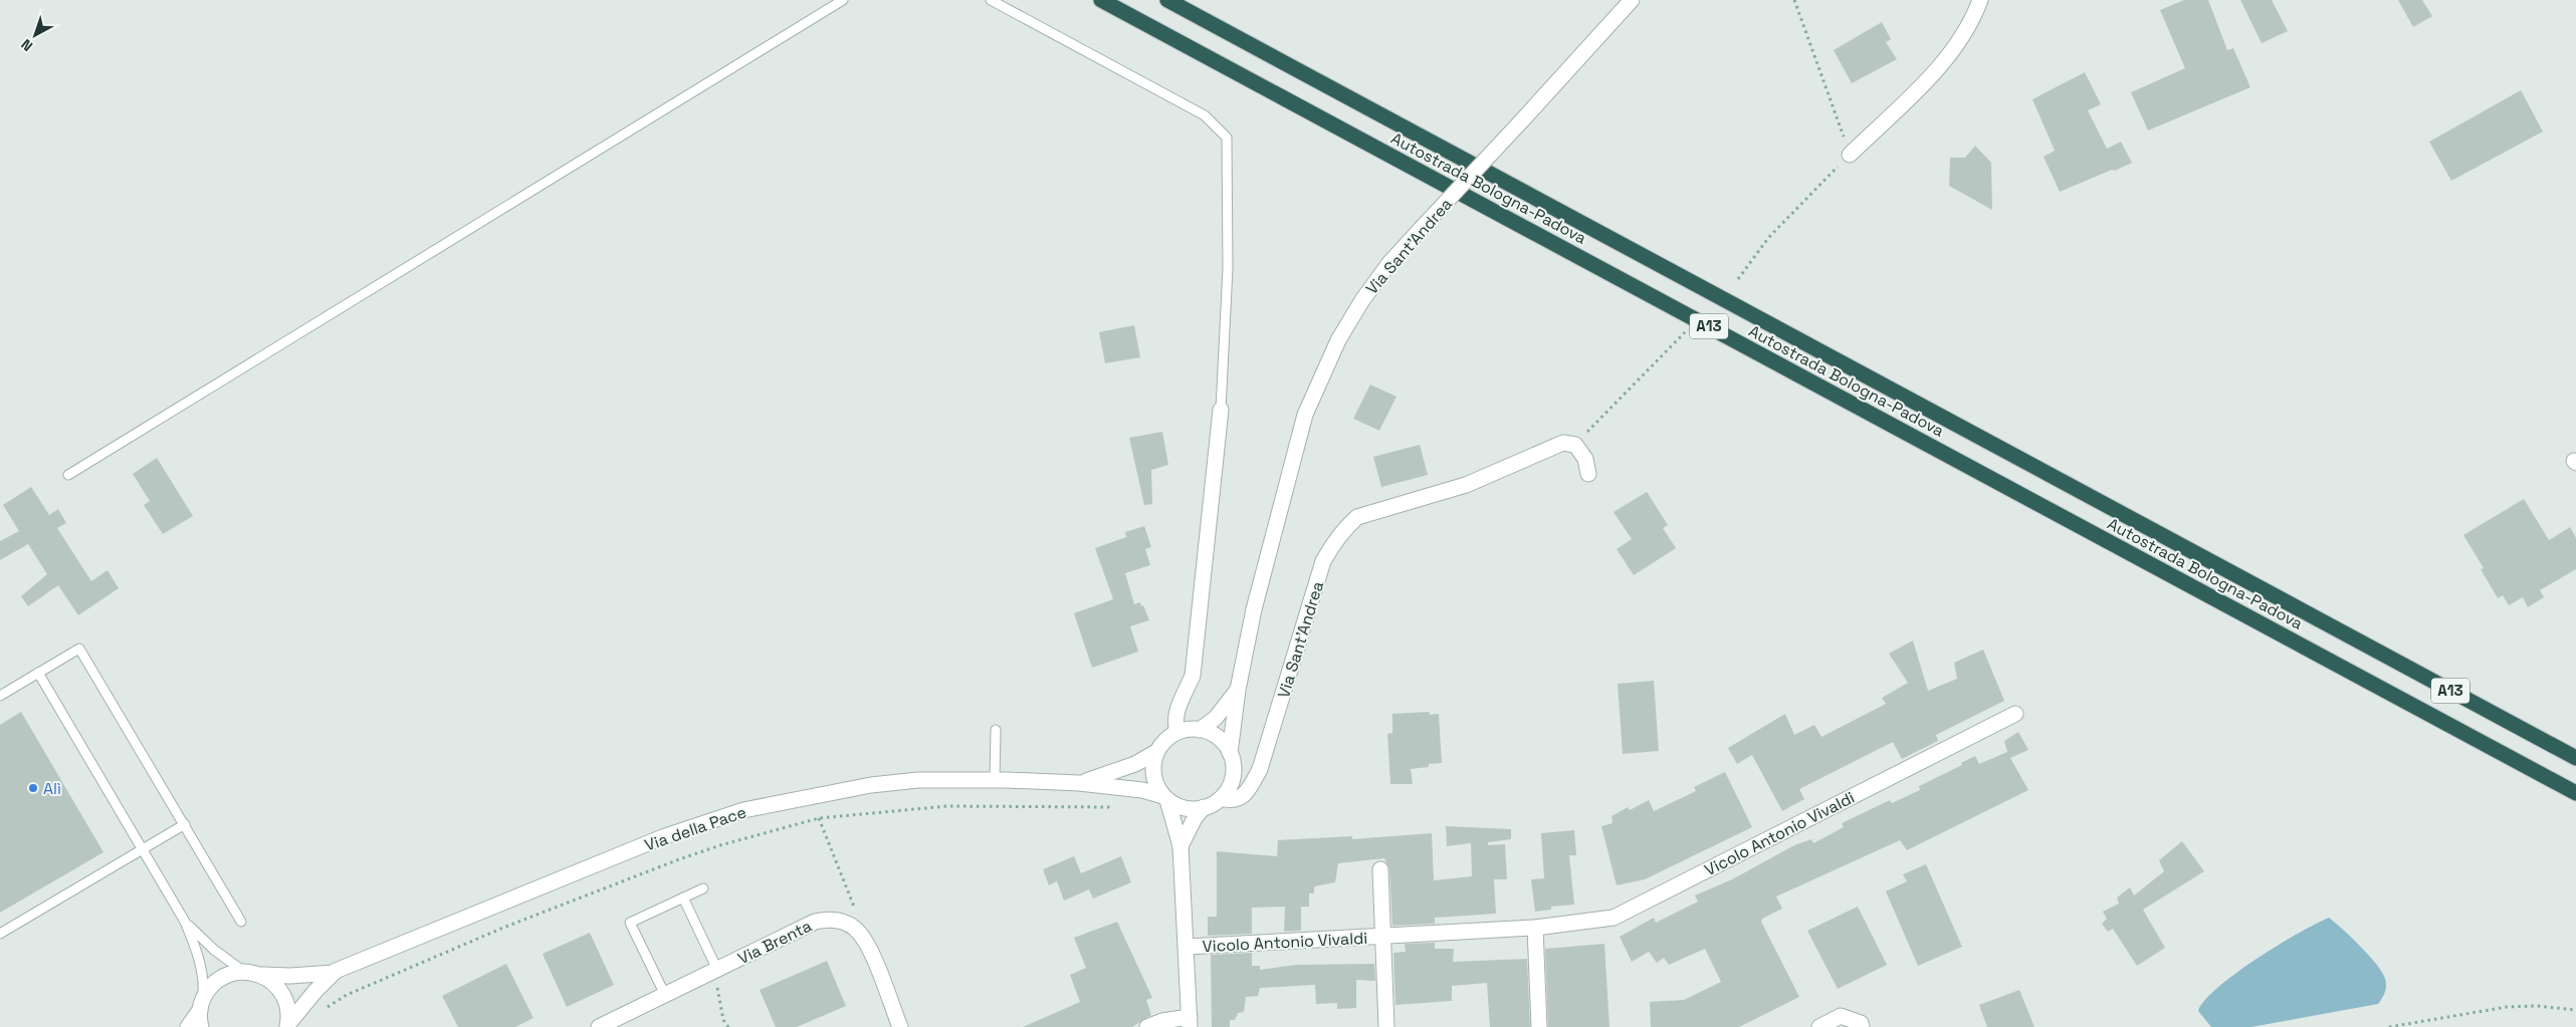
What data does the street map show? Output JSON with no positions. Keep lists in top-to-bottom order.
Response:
{
  "streets": {
    "highway": ["Autostrada Bologna-Padova", "A13"],
    "street": [
      "Via Sant'Andrea",
      "Via della Pace",
      "Vicolo Antonio Vivaldi",
      "Via Brenta"
    ]
  },
  "crossings": [
    ["Via Sant'Andrea", "Via della Pace"]
  ],
  "places": ["Alì"],
  "north": "bottom left"
}
